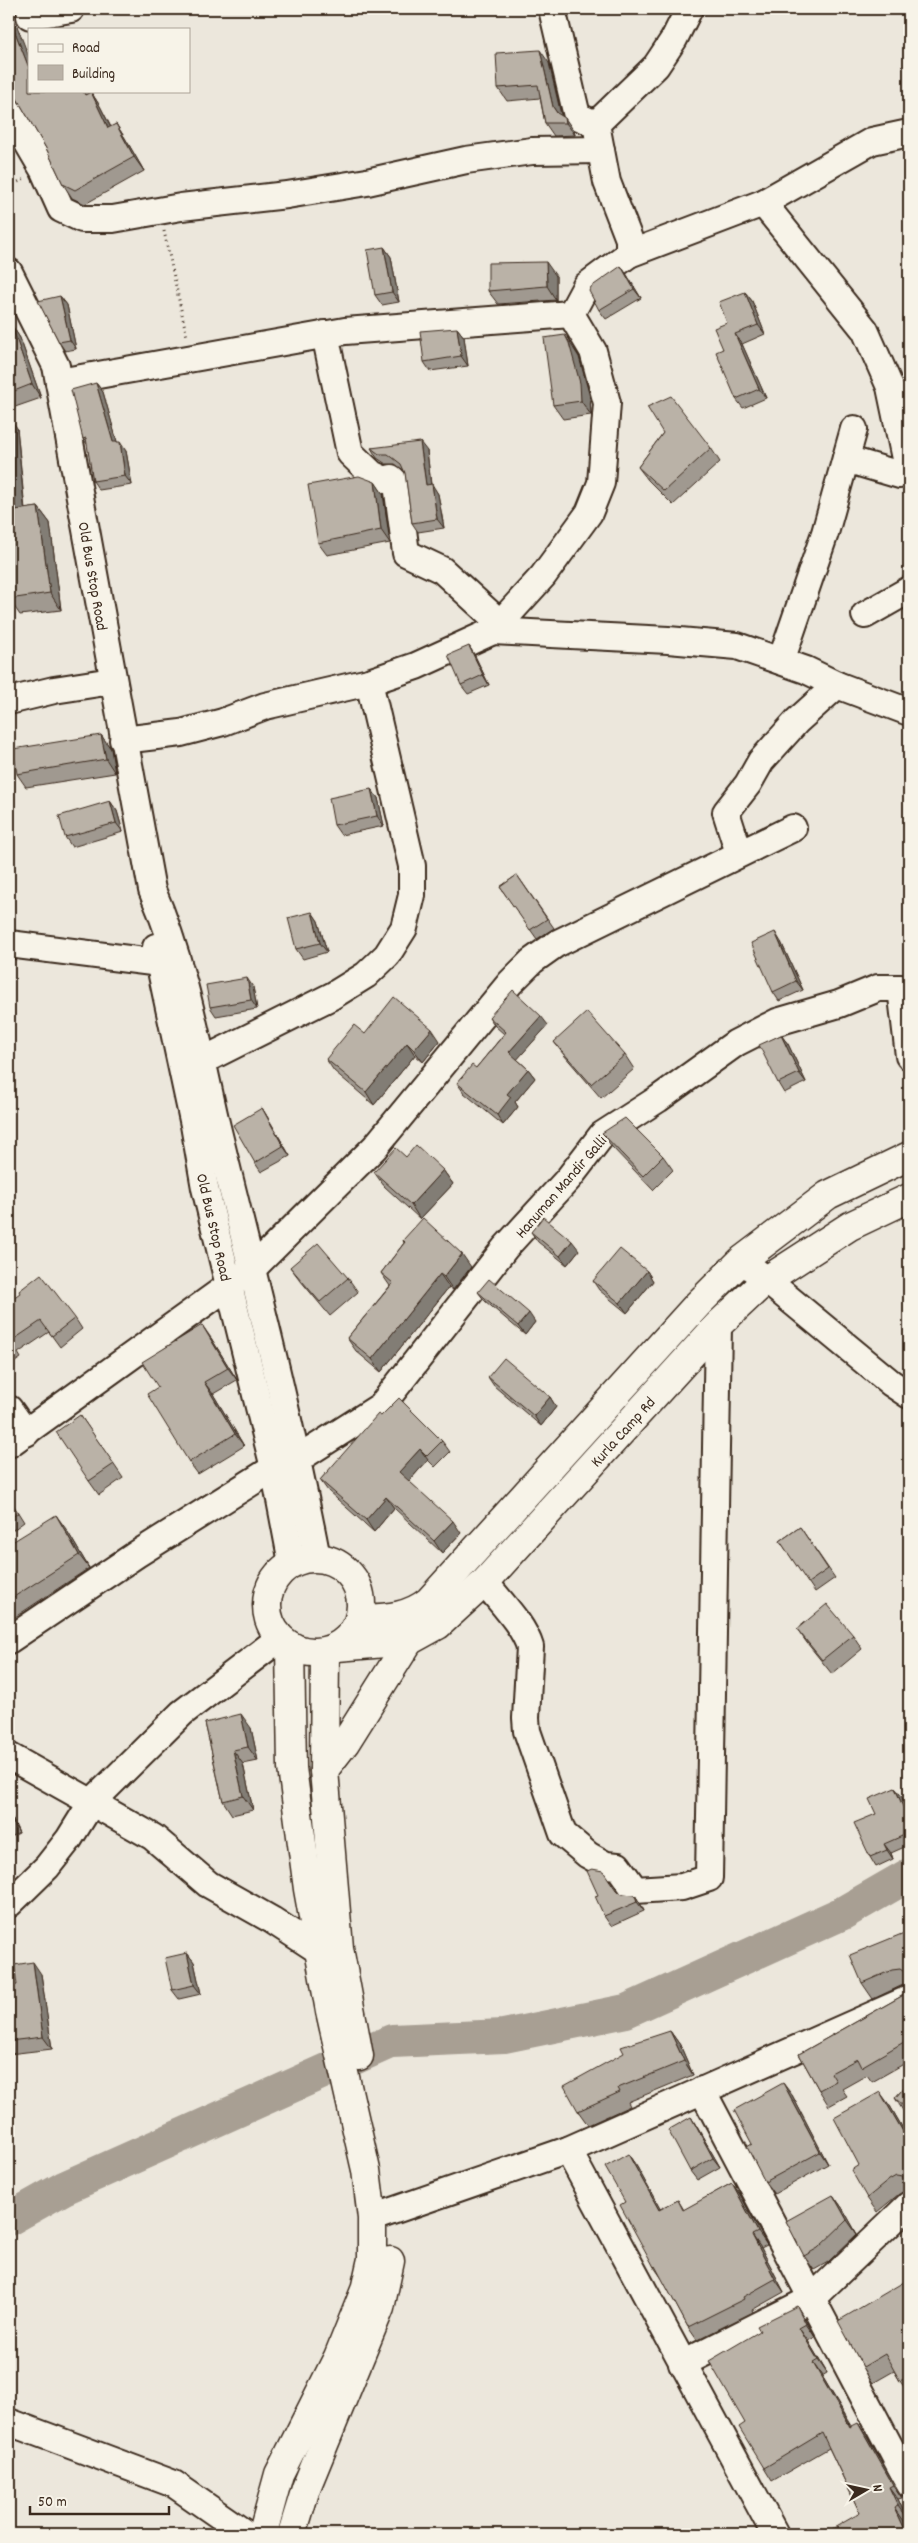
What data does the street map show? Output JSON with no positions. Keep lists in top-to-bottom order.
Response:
{
  "streets": {
    "main road": ["Kurla Camp Rd"],
    "street": ["Old Bus Stop Road", "Hanuman Mandir Galli"]
  },
  "crossings": [
    ["Old Bus Stop Road", "Hanuman Mandir Galli"],
    ["Old Bus Stop Road", "Kurla Camp Rd"]
  ],
  "legend": ["Road", "Building"],
  "scale_bar": "50 m",
  "north": "right"
}
